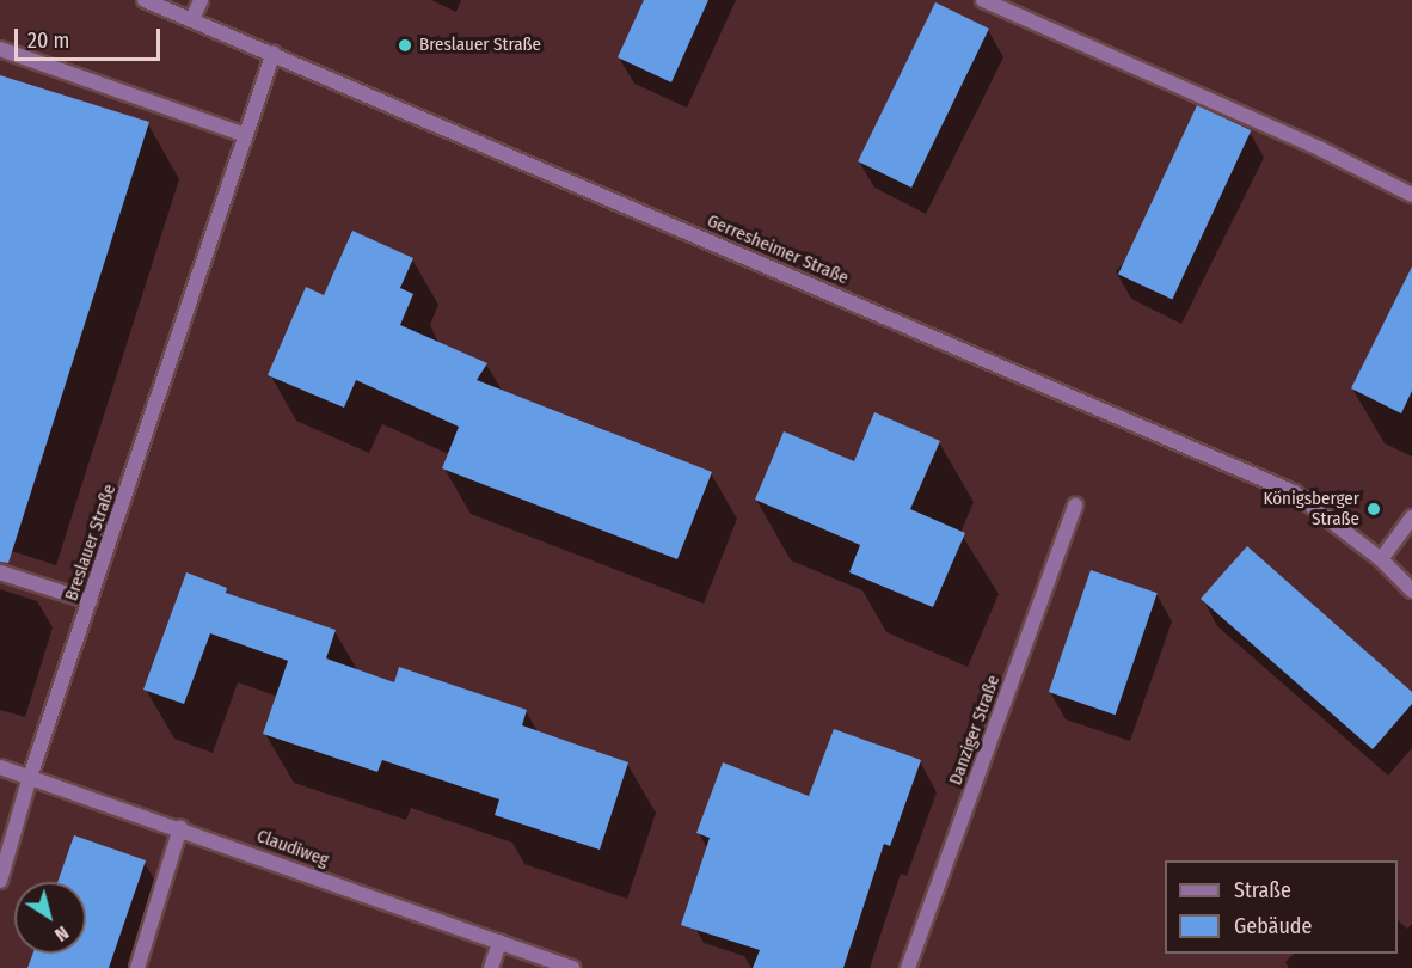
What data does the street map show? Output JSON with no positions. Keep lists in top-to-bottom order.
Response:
{
  "streets": {
    "street": [
      "Gerresheimer Straße",
      "Breslauer Straße",
      "Danziger Straße",
      "Claudiweg"
    ]
  },
  "crossings": [
    ["Gerresheimer Straße", "Breslauer Straße"],
    ["Breslauer Straße", "Claudiweg"]
  ],
  "places": ["Breslauer Straße", "Königsberger Straße"],
  "legend": ["Straße", "Gebäude"],
  "scale_bar": "20 m",
  "north": "bottom right"
}
